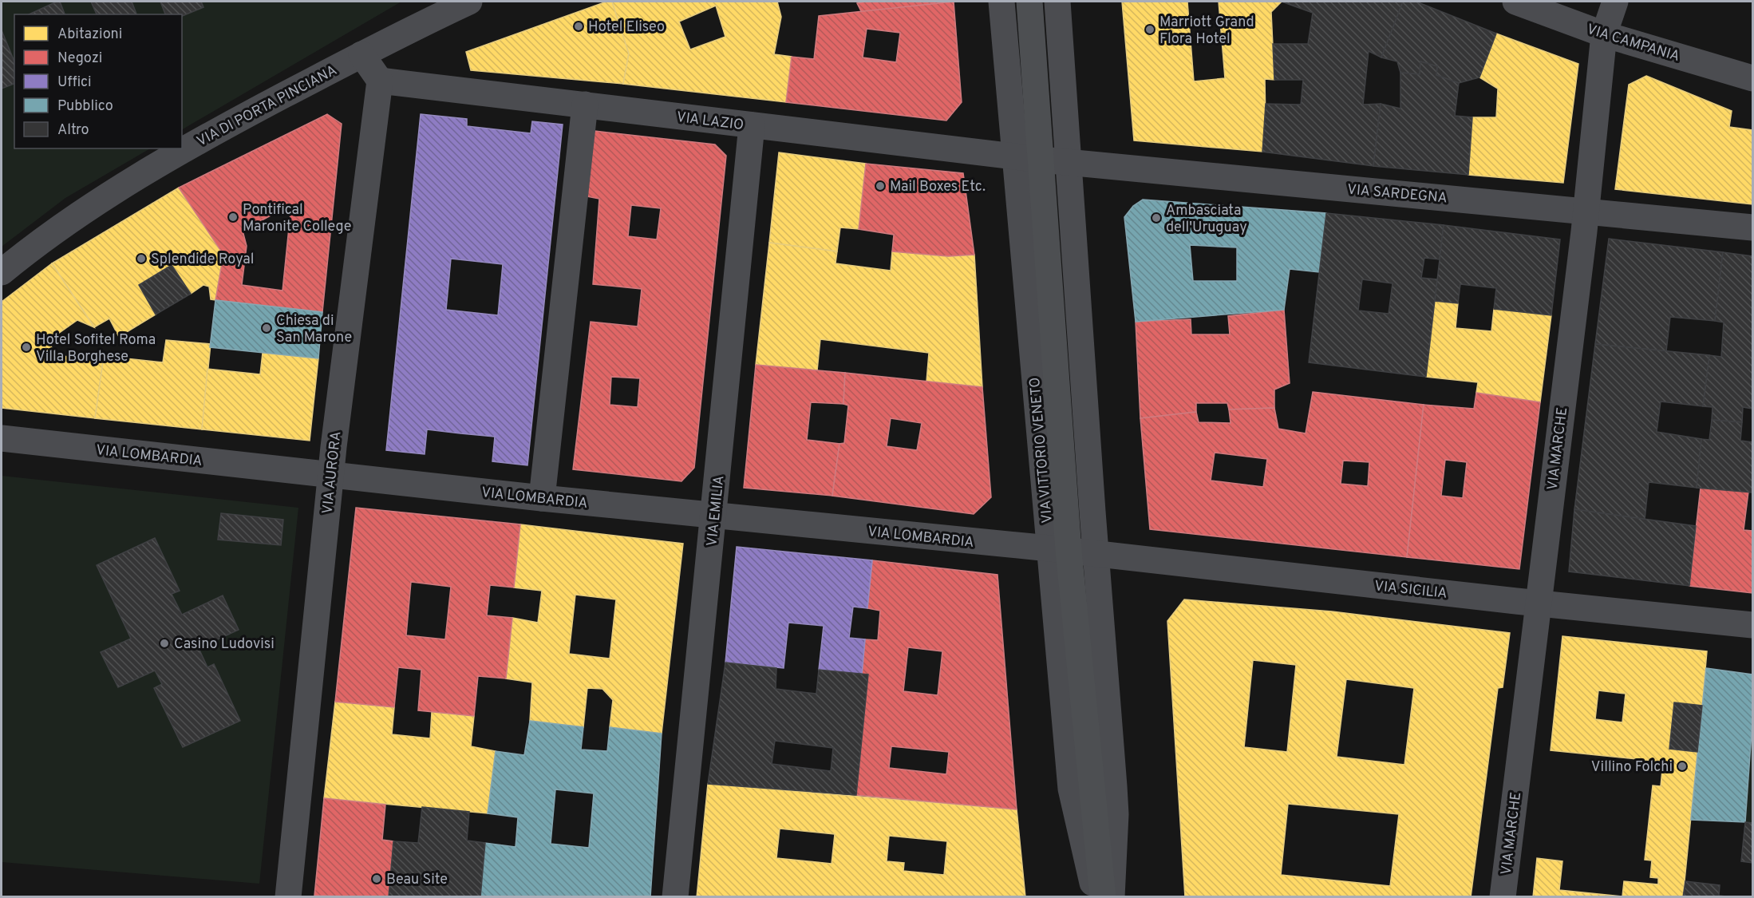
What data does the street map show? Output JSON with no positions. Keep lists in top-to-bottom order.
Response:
{
  "streets": {
    "main road": ["VIA VITTORIO VENETO"],
    "street": [
      "VIA CAMPANIA",
      "VIA DI PORTA PINCIANA",
      "VIA LAZIO",
      "VIA SARDEGNA",
      "VIA MARCHE",
      "VIA LOMBARDIA",
      "VIA AURORA",
      "VIA EMILIA",
      "VIA SICILIA"
    ]
  },
  "crossings": [
    ["VIA CAMPANIA", "VIA MARCHE"],
    ["VIA LAZIO", "VIA SARDEGNA"],
    ["VIA LAZIO", "VIA VITTORIO VENETO"],
    ["VIA LAZIO", "VIA AURORA"],
    ["VIA LAZIO", "VIA EMILIA"],
    ["VIA SARDEGNA", "VIA MARCHE"],
    ["VIA SARDEGNA", "VIA VITTORIO VENETO"],
    ["VIA MARCHE", "VIA SICILIA"],
    ["VIA VITTORIO VENETO", "VIA LOMBARDIA"],
    ["VIA VITTORIO VENETO", "VIA SICILIA"],
    ["VIA LOMBARDIA", "VIA AURORA"],
    ["VIA LOMBARDIA", "VIA EMILIA"],
    ["VIA LOMBARDIA", "VIA SICILIA"]
  ],
  "places": [
    "Hotel Eliseo",
    "Marriott Grand Flora Hotel",
    "Mail Boxes Etc.",
    "Pontifical Maronite College",
    "Ambasciata dell'Uruguay",
    "Splendide Royal",
    "Chiesa di San Marone",
    "Hotel Sofitel Roma Villa Borghese",
    "Casino Ludovisi",
    "Villino Folchi",
    "Beau Site"
  ],
  "legend": [
    "Abitazioni",
    "Negozi",
    "Uffici",
    "Pubblico",
    "Altro"
  ]
}
